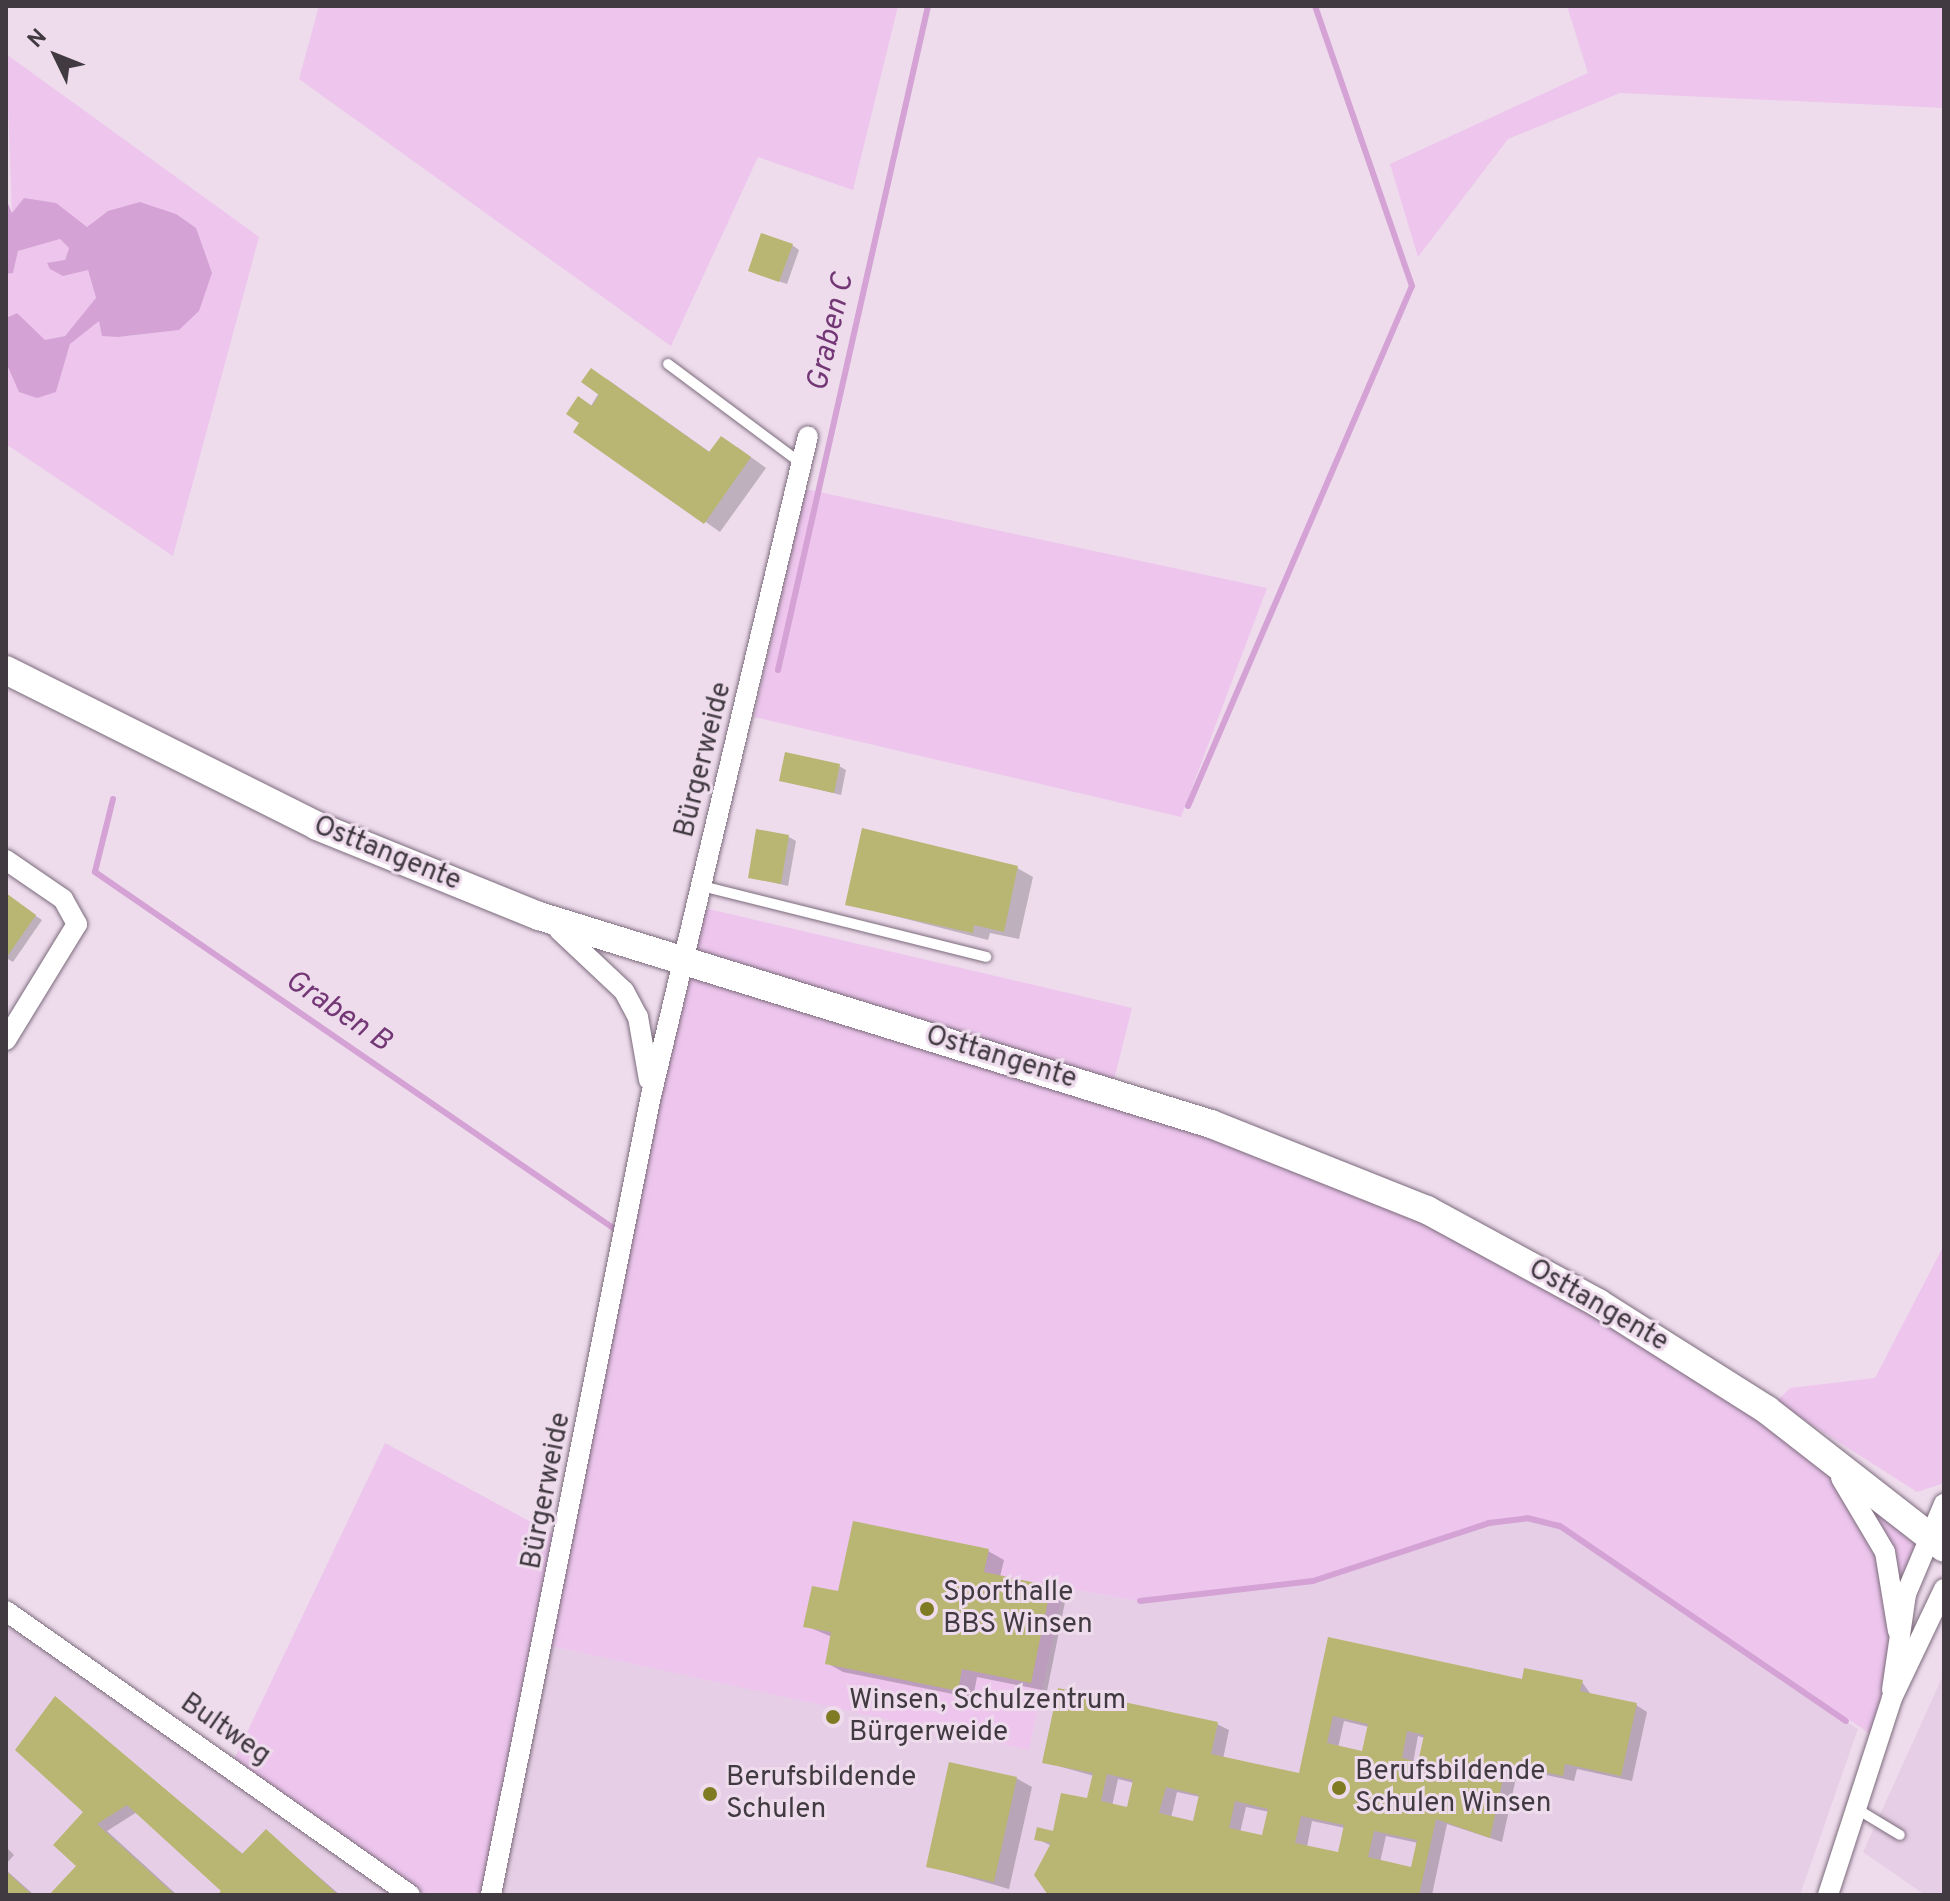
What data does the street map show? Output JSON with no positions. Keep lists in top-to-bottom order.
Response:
{
  "streets": {
    "main road": ["Osttangente"],
    "street": ["Bürgerweide", "Bultweg"]
  },
  "crossings": [
    ["Bürgerweide", "Osttangente"]
  ],
  "water": ["Graben C", "Graben B"],
  "places": [
    "Sporthalle BBS Winsen",
    "Winsen, Schulzentrum Bürgerweide",
    "Berufsbildende Schulen Winsen",
    "Berufsbildende Schulen"
  ],
  "north": "top left"
}
